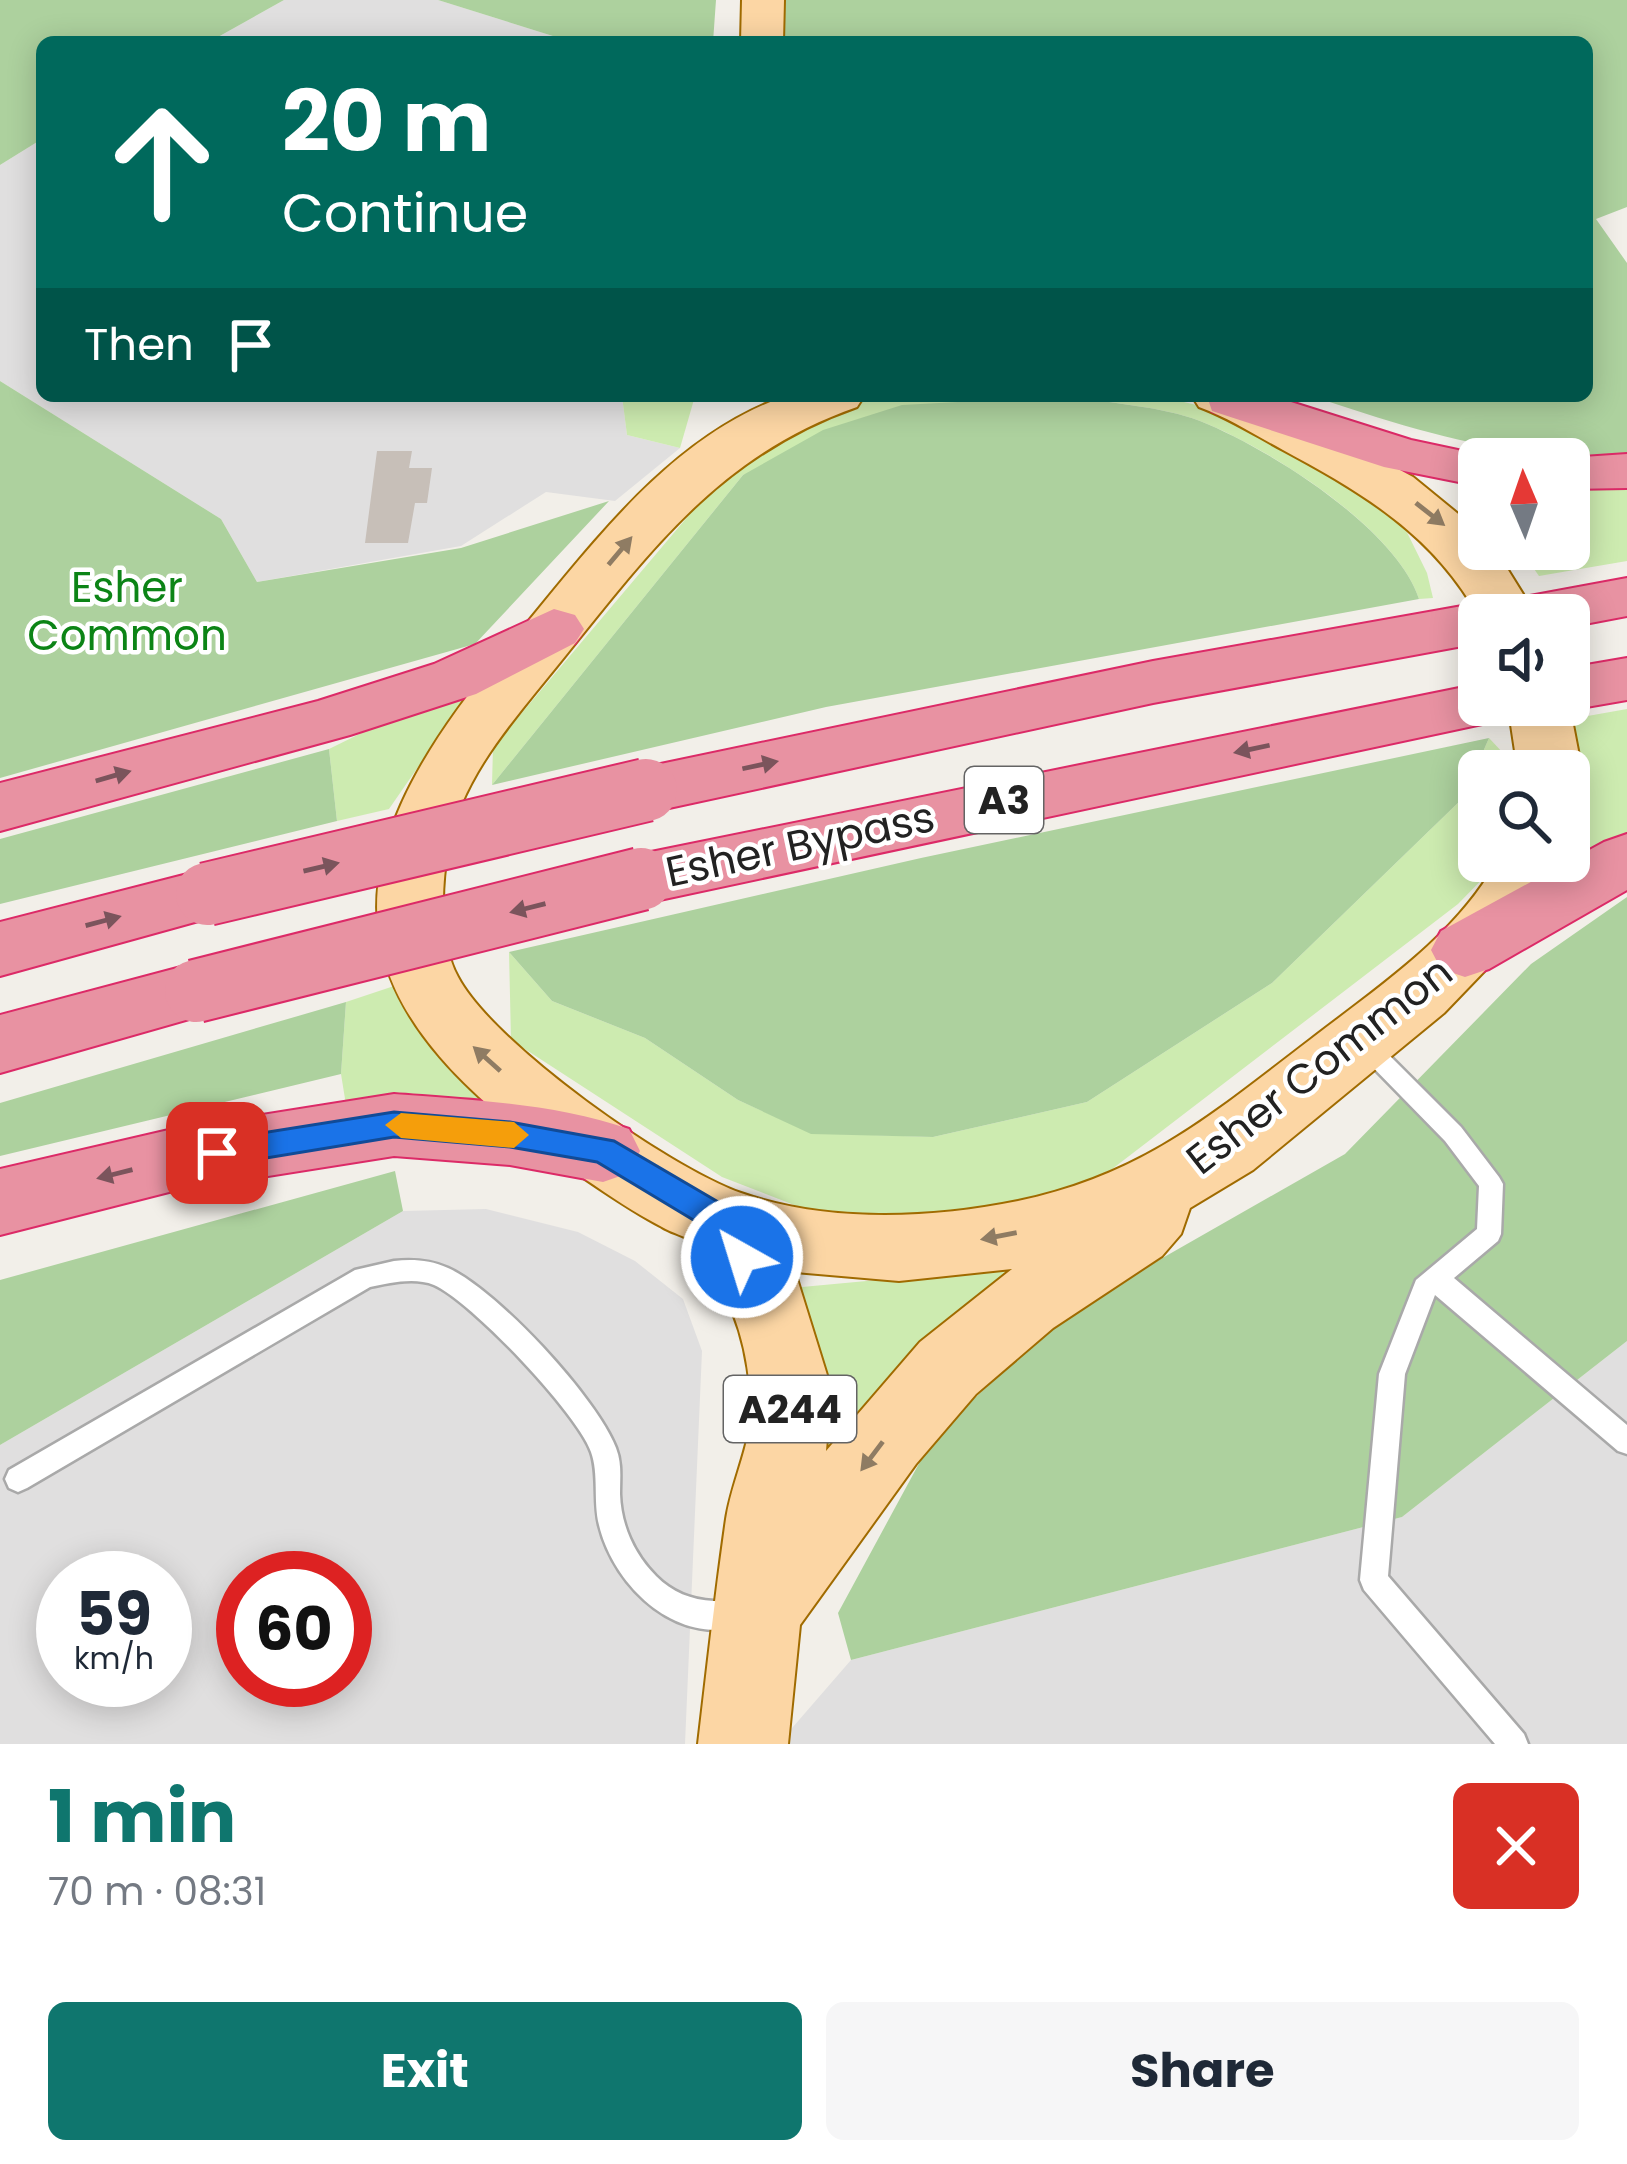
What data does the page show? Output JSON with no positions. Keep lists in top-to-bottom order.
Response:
{
  "streets": {
    "highway": ["A3", "Esher Bypass"],
    "main road": ["Esher Common", "A244"]
  },
  "crossings": [
    ["Esher Common", "A244"]
  ],
  "parks": ["Esher Common"],
  "north": "top",
  "page": {
    "turn": ["20 m", "Continue"],
    "then": "Then",
    "speed": "59 km/h",
    "limit": "60",
    "heading": ["1 min", "70 m · 08:31"],
    "buttons": ["Exit", "Share"]
  }
}
